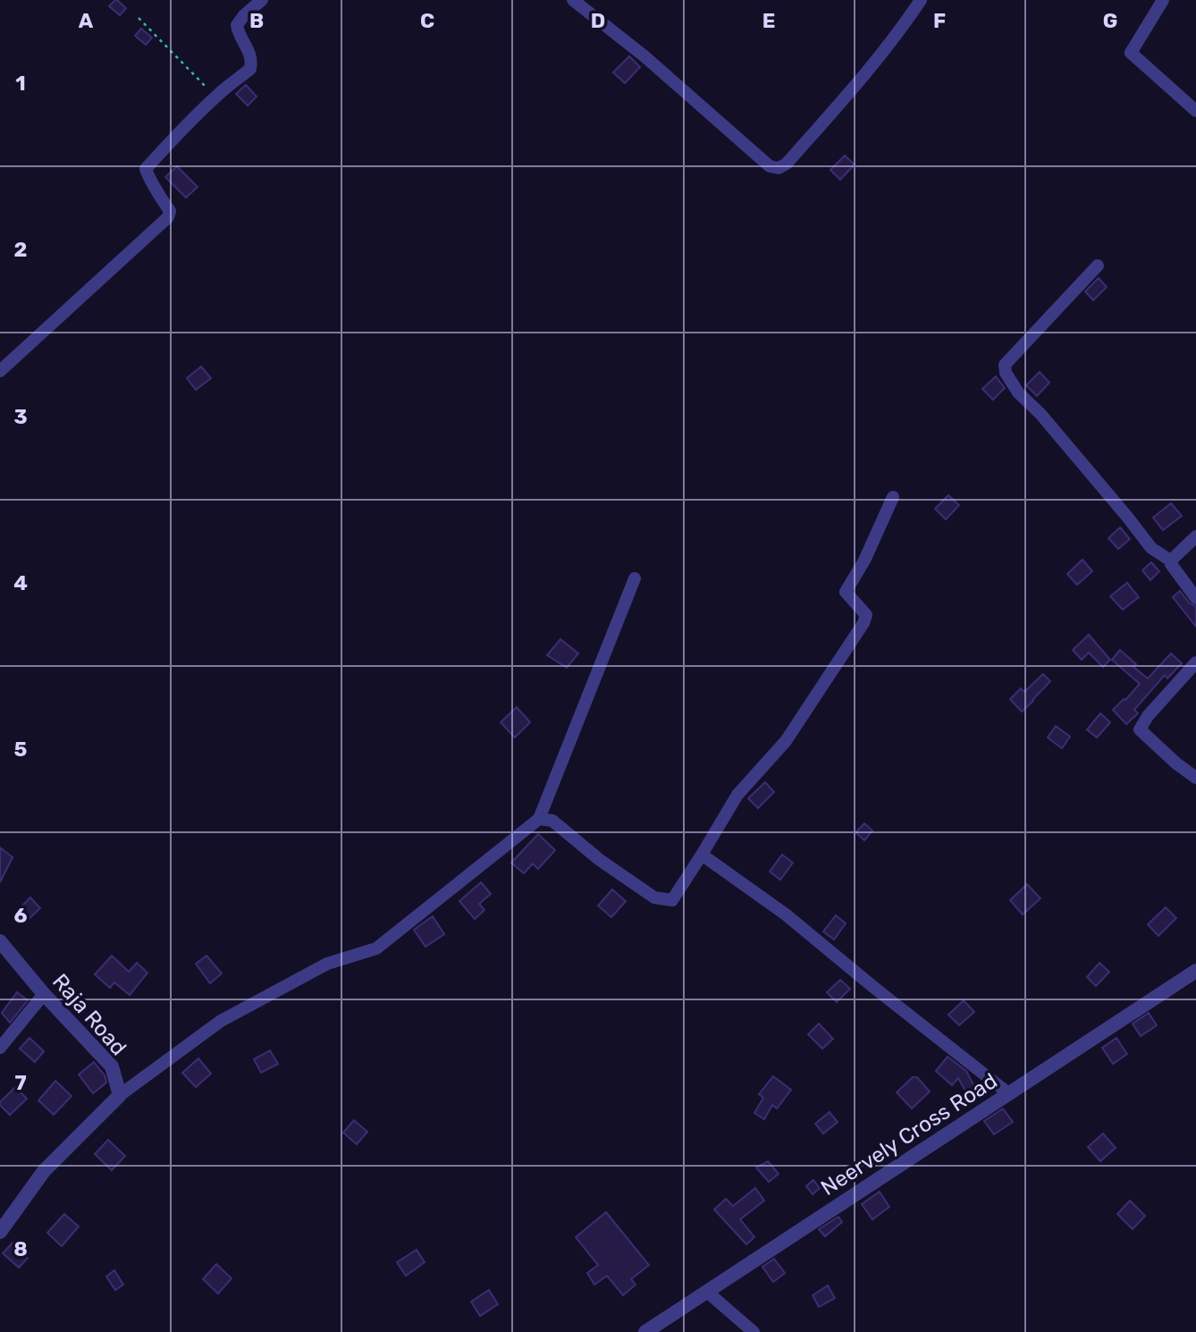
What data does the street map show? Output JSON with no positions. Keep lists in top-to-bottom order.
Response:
{
  "streets": {
    "street": ["Raja Road", "Neervely Cross Road"]
  },
  "grid": {
    "columns": [
      "A",
      "B",
      "C",
      "D",
      "E",
      "F",
      "G"
    ],
    "rows": [
      "1",
      "2",
      "3",
      "4",
      "5",
      "6",
      "7",
      "8"
    ]
  }
}
